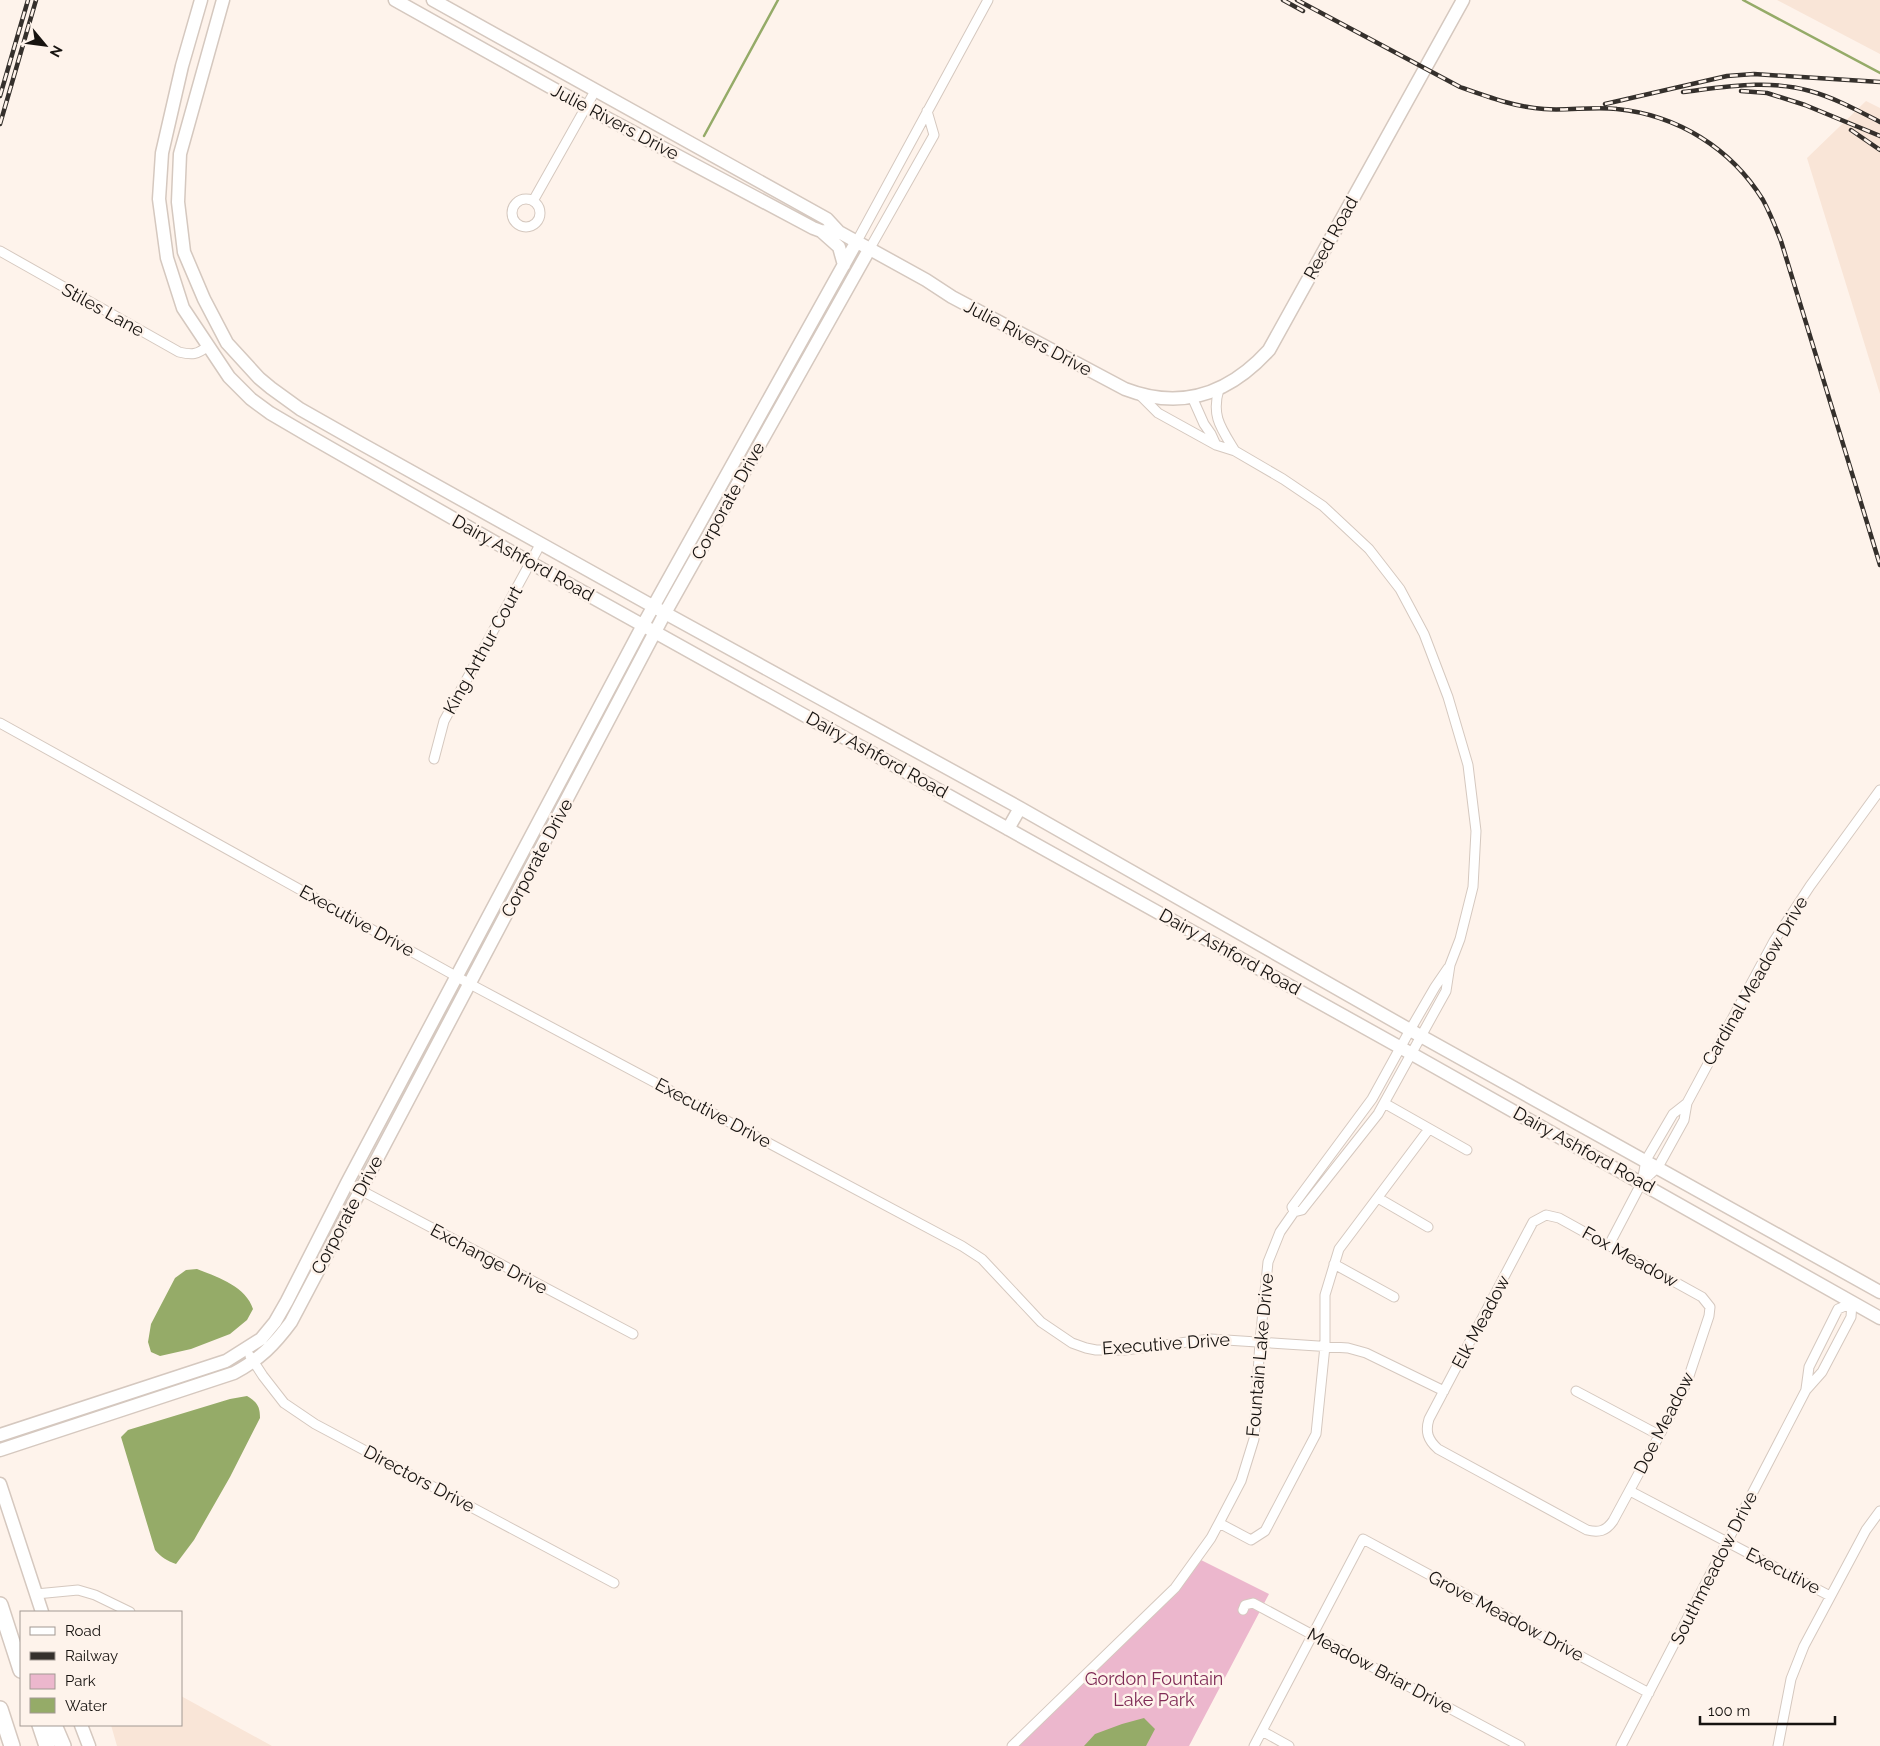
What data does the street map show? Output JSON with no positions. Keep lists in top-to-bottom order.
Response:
{
  "streets": {
    "street": [
      "Julie Rivers Drive",
      "Reed Road",
      "Stiles Lane",
      "Corporate Drive",
      "Dairy Ashford Road",
      "King Arthur Court",
      "Executive Drive",
      "Cardinal Meadow Drive",
      "Fox Meadow",
      "Exchange Drive",
      "Elk Meadow",
      "Fountain Lake Drive",
      "Doe Meadow",
      "Directors Drive",
      "Southmeadow Drive",
      "Executive",
      "Grove Meadow Drive",
      "Meadow Briar Drive"
    ]
  },
  "crossings": [
    ["Julie Rivers Drive", "Reed Road"],
    ["Julie Rivers Drive", "Corporate Drive"],
    ["Julie Rivers Drive", "Dairy Ashford Road"],
    ["Julie Rivers Drive", "Fountain Lake Drive"],
    ["Stiles Lane", "Dairy Ashford Road"],
    ["Corporate Drive", "Dairy Ashford Road"],
    ["Corporate Drive", "Executive Drive"],
    ["Corporate Drive", "Exchange Drive"],
    ["Corporate Drive", "Directors Drive"],
    ["Dairy Ashford Road", "King Arthur Court"],
    ["Dairy Ashford Road", "Cardinal Meadow Drive"],
    ["Dairy Ashford Road", "Fountain Lake Drive"],
    ["Dairy Ashford Road", "Southmeadow Drive"],
    ["Executive Drive", "Elk Meadow"],
    ["Executive Drive", "Fountain Lake Drive"],
    ["Cardinal Meadow Drive", "Fox Meadow"],
    ["Fox Meadow", "Elk Meadow"],
    ["Fox Meadow", "Doe Meadow"],
    ["Elk Meadow", "Doe Meadow"],
    ["Doe Meadow", "Executive"],
    ["Southmeadow Drive", "Executive"],
    ["Southmeadow Drive", "Grove Meadow Drive"],
    ["Grove Meadow Drive", "Meadow Briar Drive"]
  ],
  "parks": ["Gordon Fountain Lake Park"],
  "legend": [
    "Road",
    "Railway",
    "Park",
    "Water"
  ],
  "scale_bar": "100 m",
  "north": "bottom right"
}
